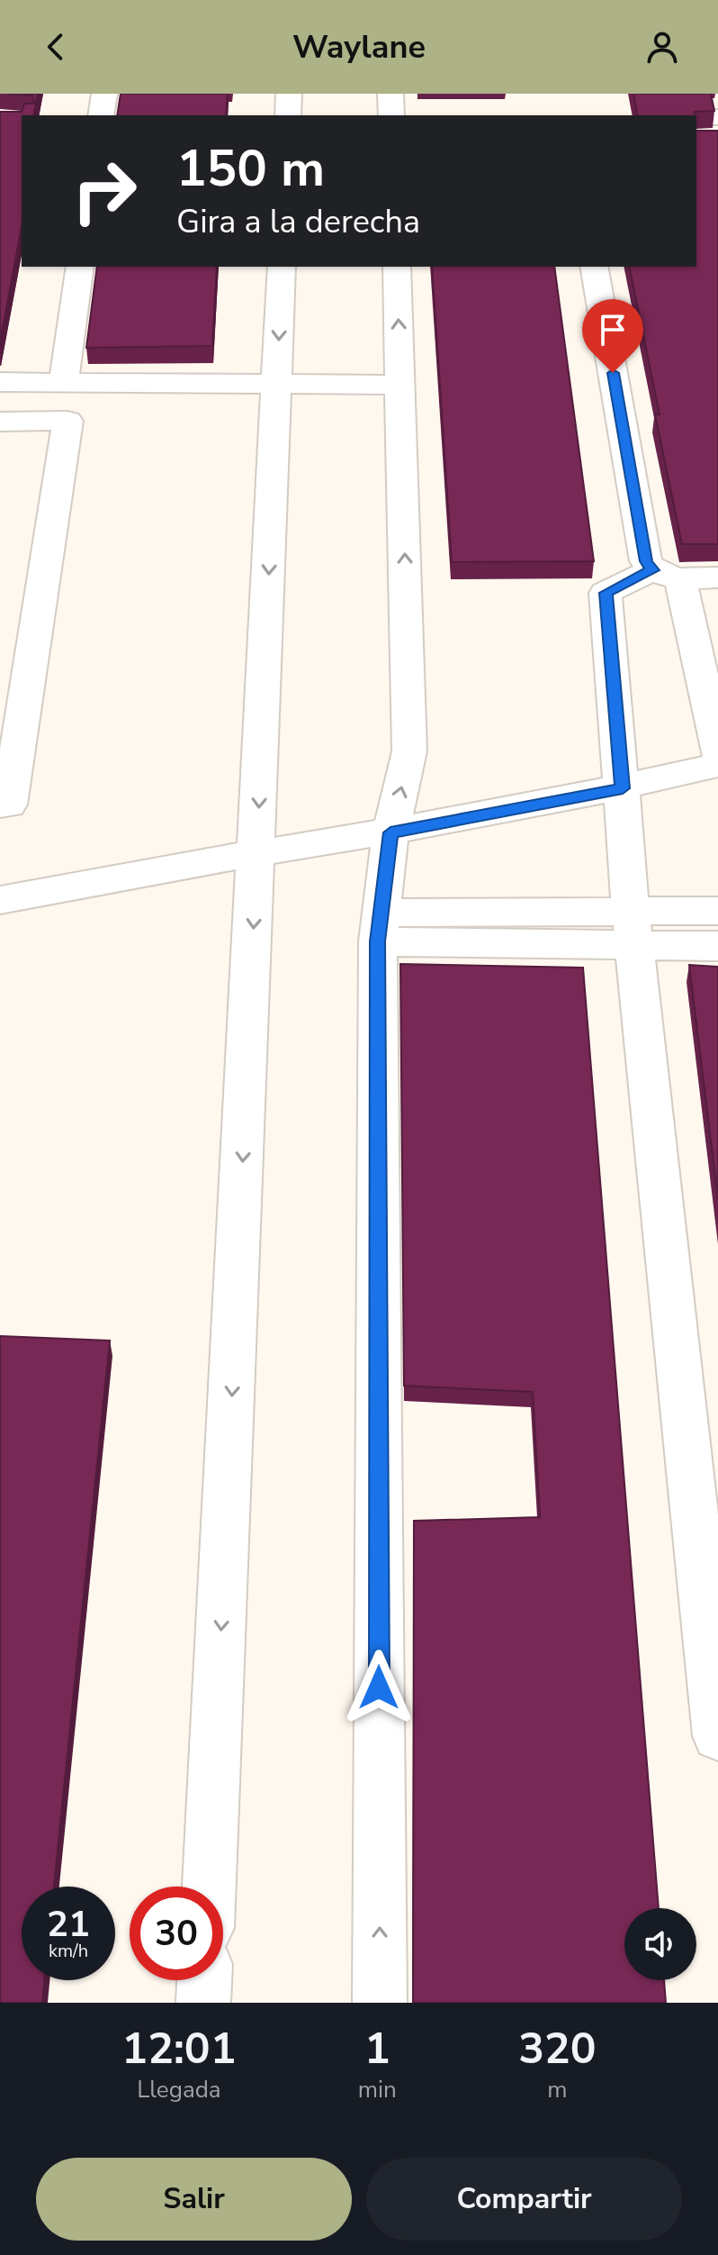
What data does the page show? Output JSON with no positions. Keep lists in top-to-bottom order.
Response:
{
  "page": {
    "header": "Waylane",
    "turn": ["150 m", "Gira a la derecha"],
    "speed": "21 km/h",
    "limit": "30",
    "eta": [
      "12:01",
      "Llegada",
      "1",
      "min",
      "320",
      "m"
    ],
    "buttons": ["Salir", "Compartir"]
  }
}
